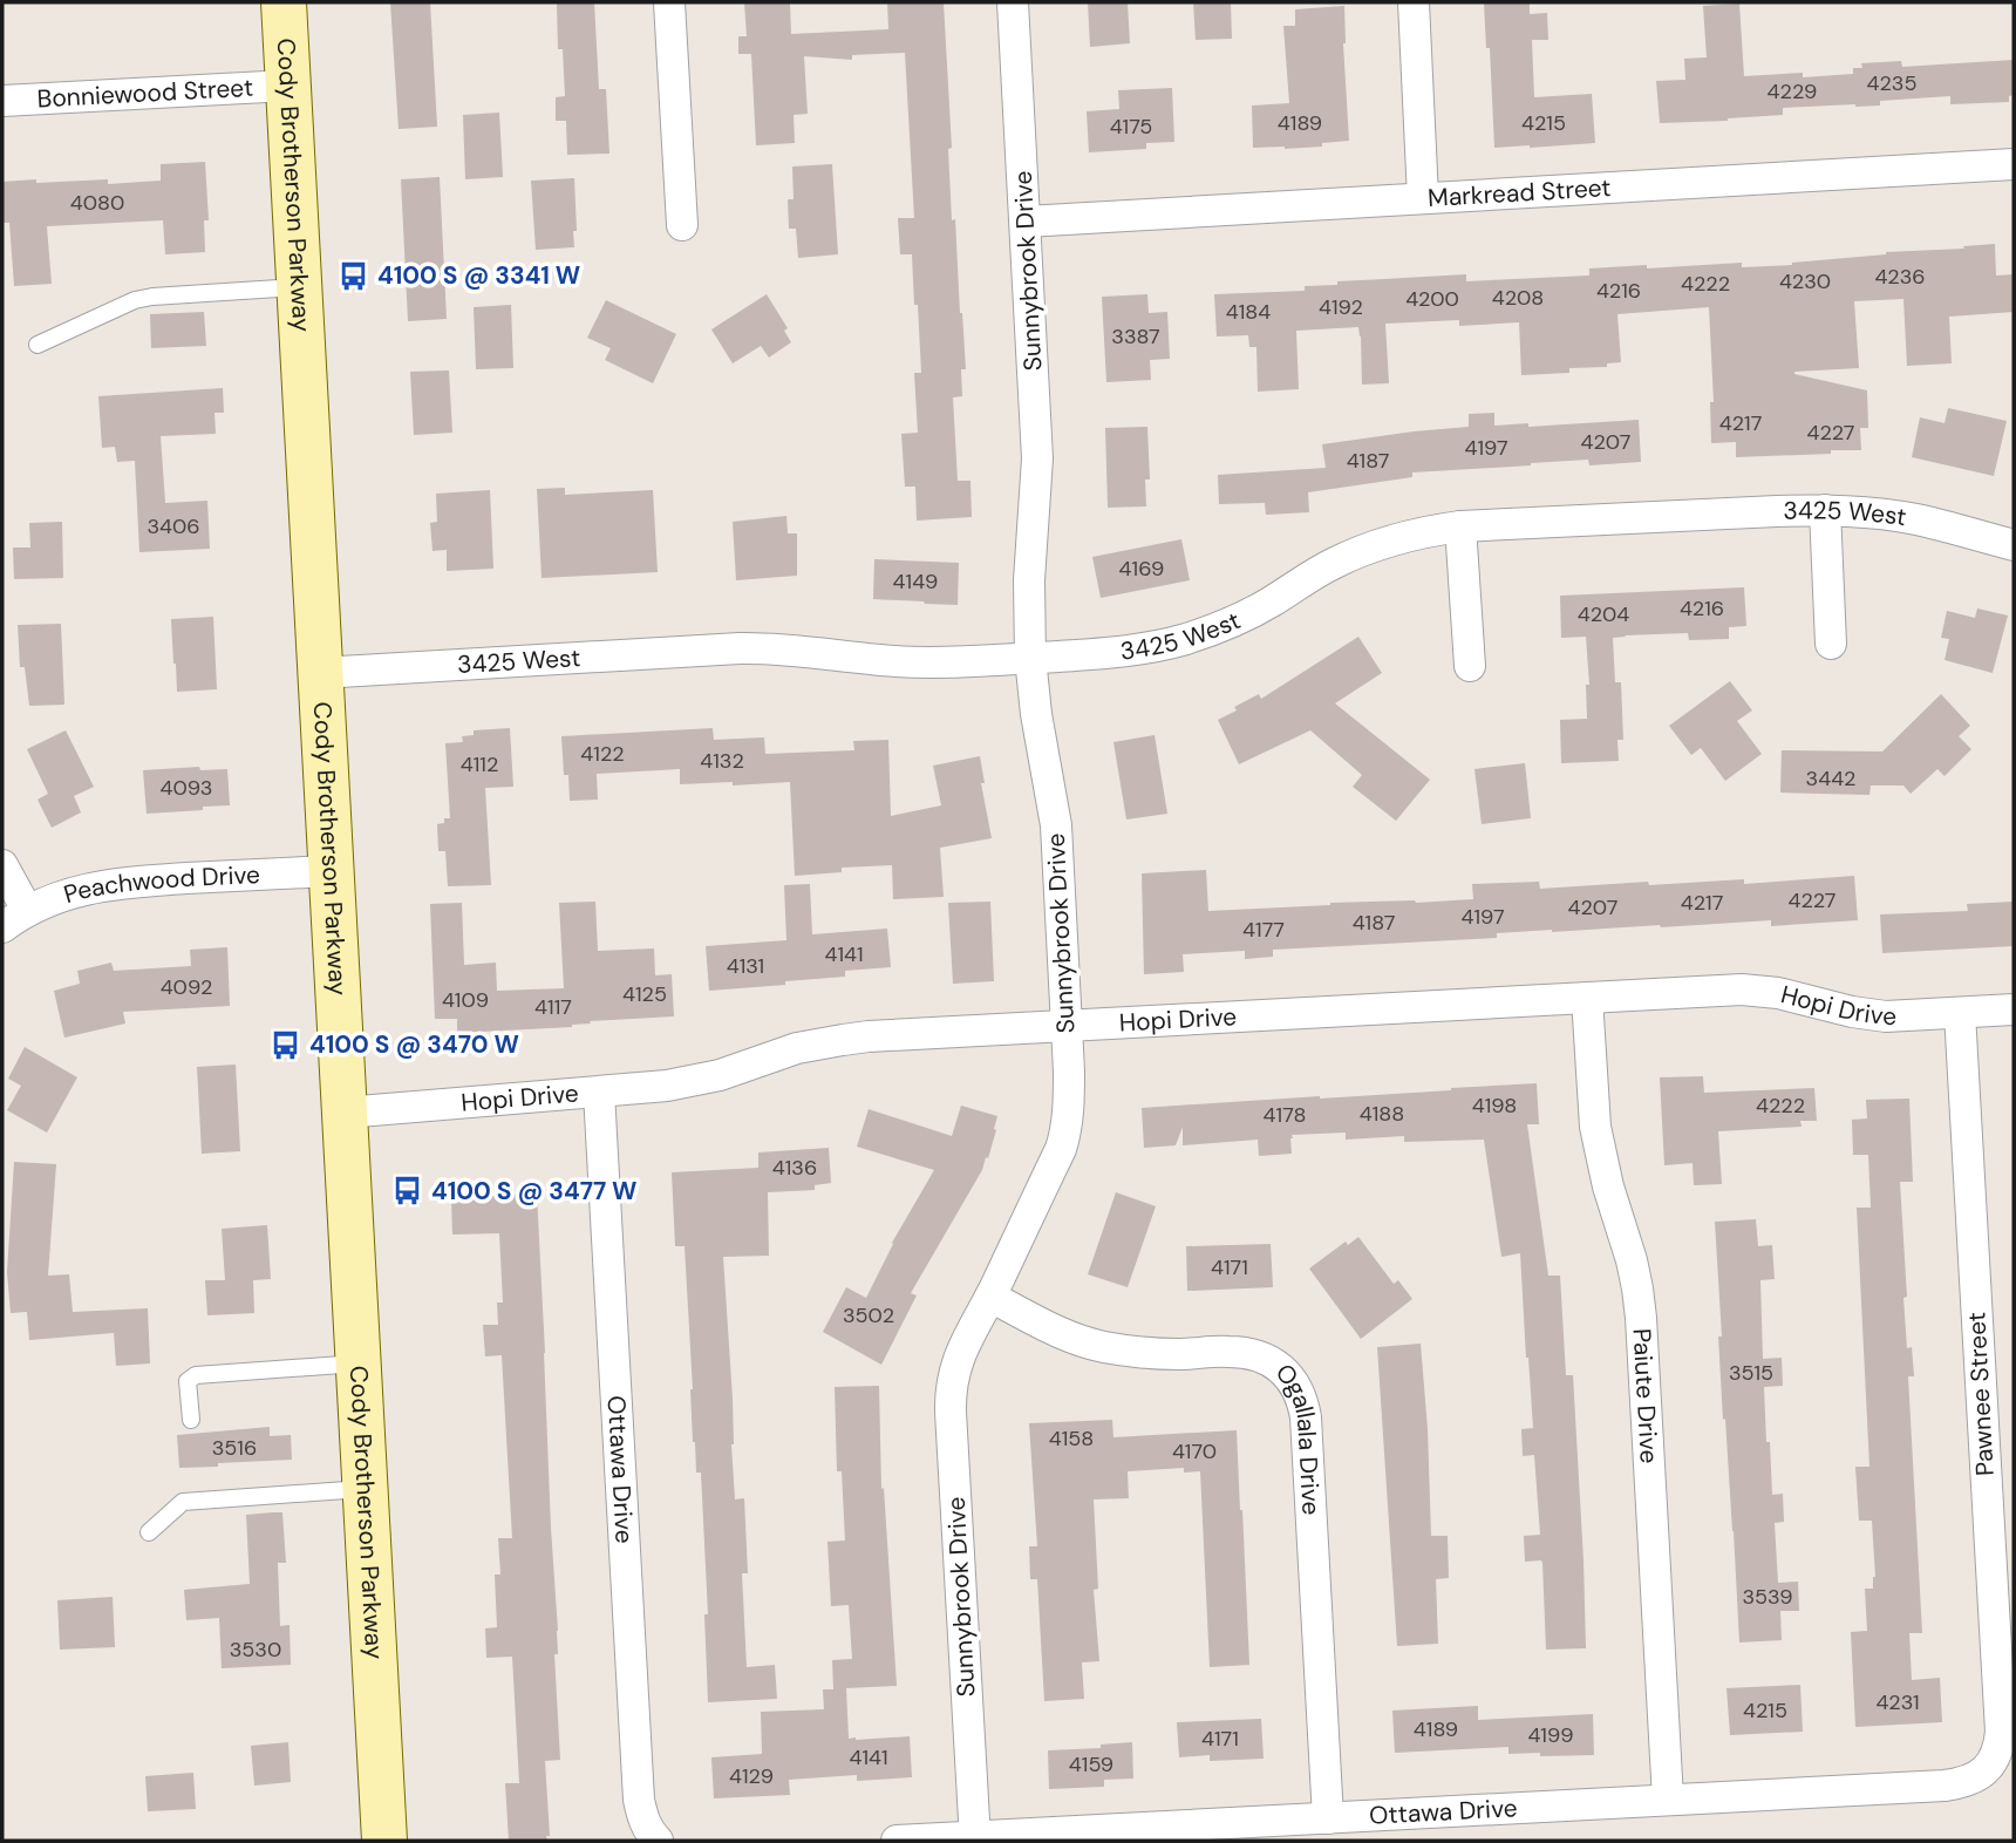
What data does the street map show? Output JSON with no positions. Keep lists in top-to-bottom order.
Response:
{
  "streets": {
    "main road": ["Cody Brotherson Parkway"],
    "street": [
      "Bonniewood Street",
      "Markread Street",
      "Sunnybrook Drive",
      "3425 West",
      "Peachwood Drive",
      "Hopi Drive",
      "Pawnee Street",
      "Paiute Drive",
      "Ogallala Drive",
      "Ottawa Drive"
    ]
  },
  "crossings": [
    ["Bonniewood Street", "Cody Brotherson Parkway"],
    ["Cody Brotherson Parkway", "3425 West"],
    ["Cody Brotherson Parkway", "Peachwood Drive"],
    ["Cody Brotherson Parkway", "Hopi Drive"],
    ["Markread Street", "Sunnybrook Drive"],
    ["Sunnybrook Drive", "3425 West"],
    ["Sunnybrook Drive", "Hopi Drive"],
    ["Sunnybrook Drive", "Ogallala Drive"],
    ["Sunnybrook Drive", "Ottawa Drive"],
    ["Hopi Drive", "Pawnee Street"],
    ["Hopi Drive", "Paiute Drive"],
    ["Hopi Drive", "Ottawa Drive"],
    ["Pawnee Street", "Ottawa Drive"],
    ["Paiute Drive", "Ottawa Drive"],
    ["Ogallala Drive", "Ottawa Drive"]
  ],
  "places": {
    "bus stop": ["4100 S @ 3341 W", "4100 S @ 3470 W", "4100 S @ 3477 W"]
  },
  "house_numbers": [
    "4235",
    "4229",
    "4189",
    "4215",
    "4175",
    "4080",
    "4236",
    "4230",
    "4222",
    "4216",
    "4208",
    "4200",
    "4192",
    "4184",
    "3387",
    "4217",
    "4227",
    "4207",
    "4197",
    "4187",
    "3406",
    "4169",
    "4149",
    "4216",
    "4204",
    "4122",
    "4132",
    "4112",
    "3442",
    "4093",
    "4227",
    "4217",
    "4207",
    "4197",
    "4187",
    "4177",
    "4141",
    "4131",
    "4092",
    "4125",
    "4109",
    "4117",
    "4198",
    "4222",
    "4188",
    "4178",
    "4136",
    "4171",
    "3502",
    "3515",
    "4158",
    "3516",
    "4170",
    "3539",
    "3530",
    "4231",
    "4215",
    "4189",
    "4199",
    "4171",
    "4141",
    "4159",
    "4129"
  ]
}
